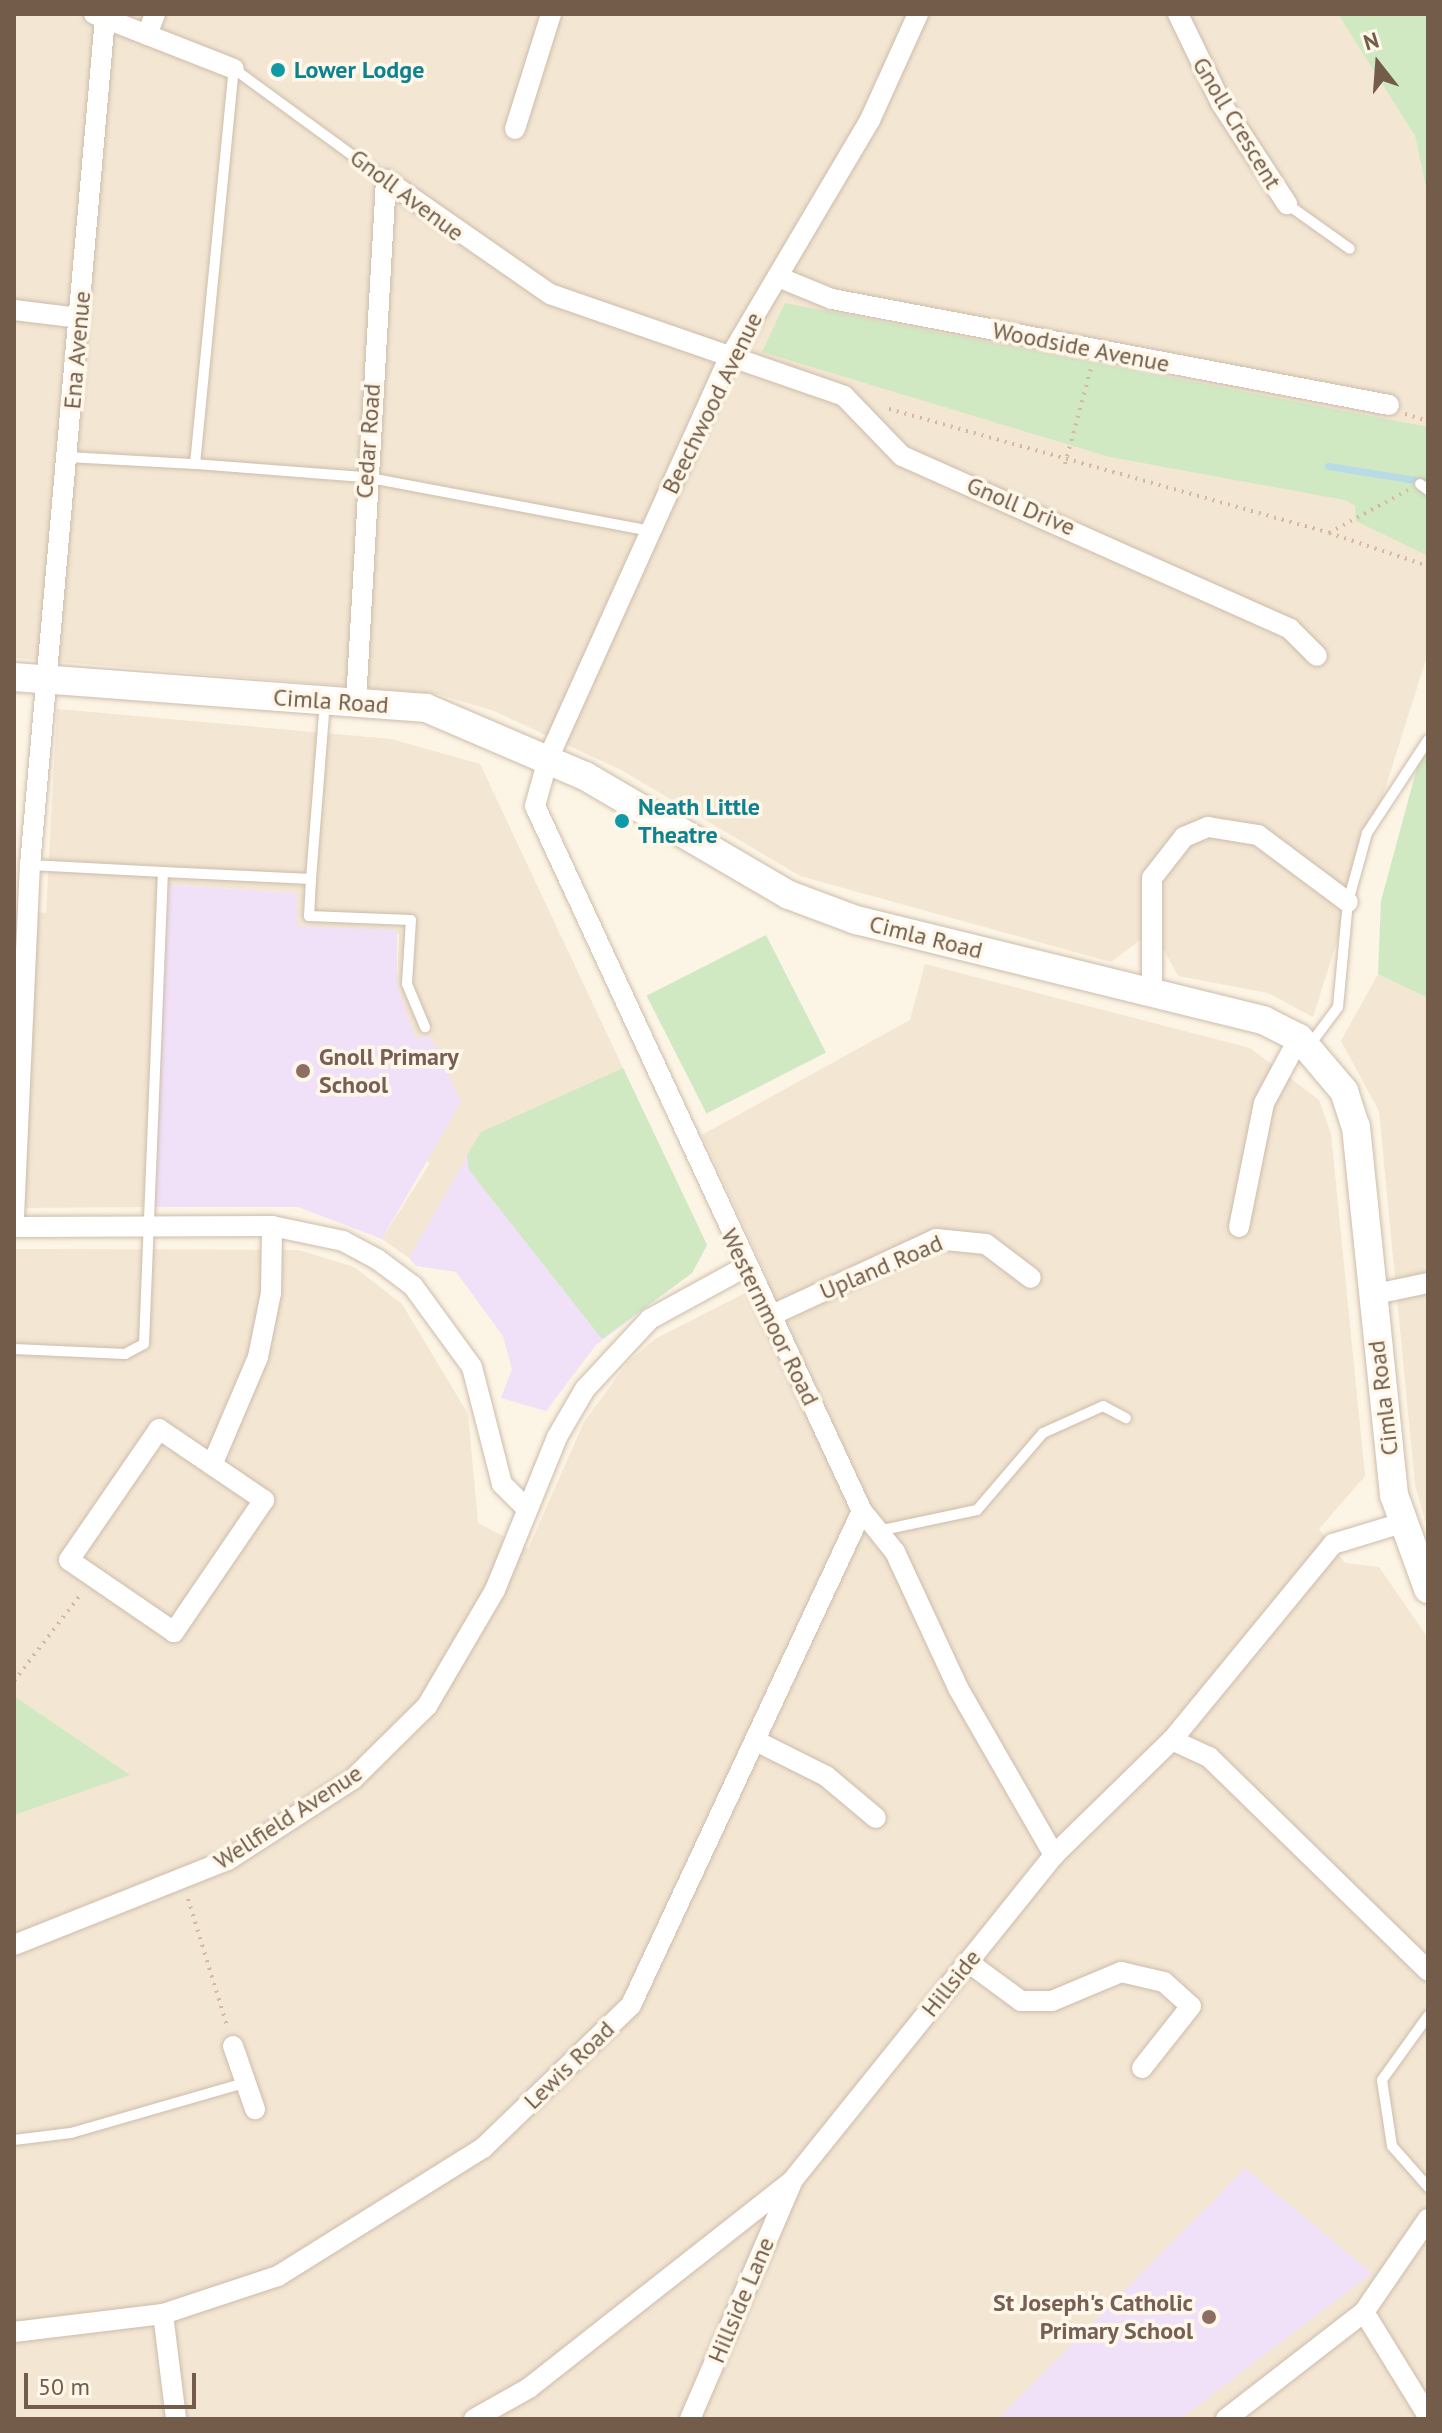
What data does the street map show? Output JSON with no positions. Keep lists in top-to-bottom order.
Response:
{
  "streets": {
    "main road": ["Cimla Road"],
    "street": [
      "Gnoll Crescent",
      "Gnoll Avenue",
      "Woodside Avenue",
      "Ena Avenue",
      "Beechwood Avenue",
      "Cedar Road",
      "Gnoll Drive",
      "Upland Road",
      "Westernmoor Road",
      "Wellfield Avenue",
      "Hillside",
      "Lewis Road",
      "Hillside Lane"
    ]
  },
  "crossings": [
    ["Gnoll Avenue", "Ena Avenue"],
    ["Gnoll Avenue", "Beechwood Avenue"],
    ["Gnoll Avenue", "Cedar Road"],
    ["Gnoll Avenue", "Gnoll Drive"],
    ["Woodside Avenue", "Beechwood Avenue"],
    ["Ena Avenue", "Cimla Road"],
    ["Beechwood Avenue", "Gnoll Drive"],
    ["Beechwood Avenue", "Cimla Road"],
    ["Beechwood Avenue", "Westernmoor Road"],
    ["Cedar Road", "Cimla Road"],
    ["Cimla Road", "Westernmoor Road"],
    ["Cimla Road", "Hillside"],
    ["Upland Road", "Westernmoor Road"],
    ["Westernmoor Road", "Wellfield Avenue"],
    ["Westernmoor Road", "Hillside"],
    ["Westernmoor Road", "Lewis Road"],
    ["Hillside", "Hillside Lane"]
  ],
  "places": [
    "Lower Lodge",
    "Neath Little Theatre",
    "Gnoll Primary School",
    "St Joseph's Catholic Primary School"
  ],
  "scale_bar": "50 m",
  "north": "top"
}
